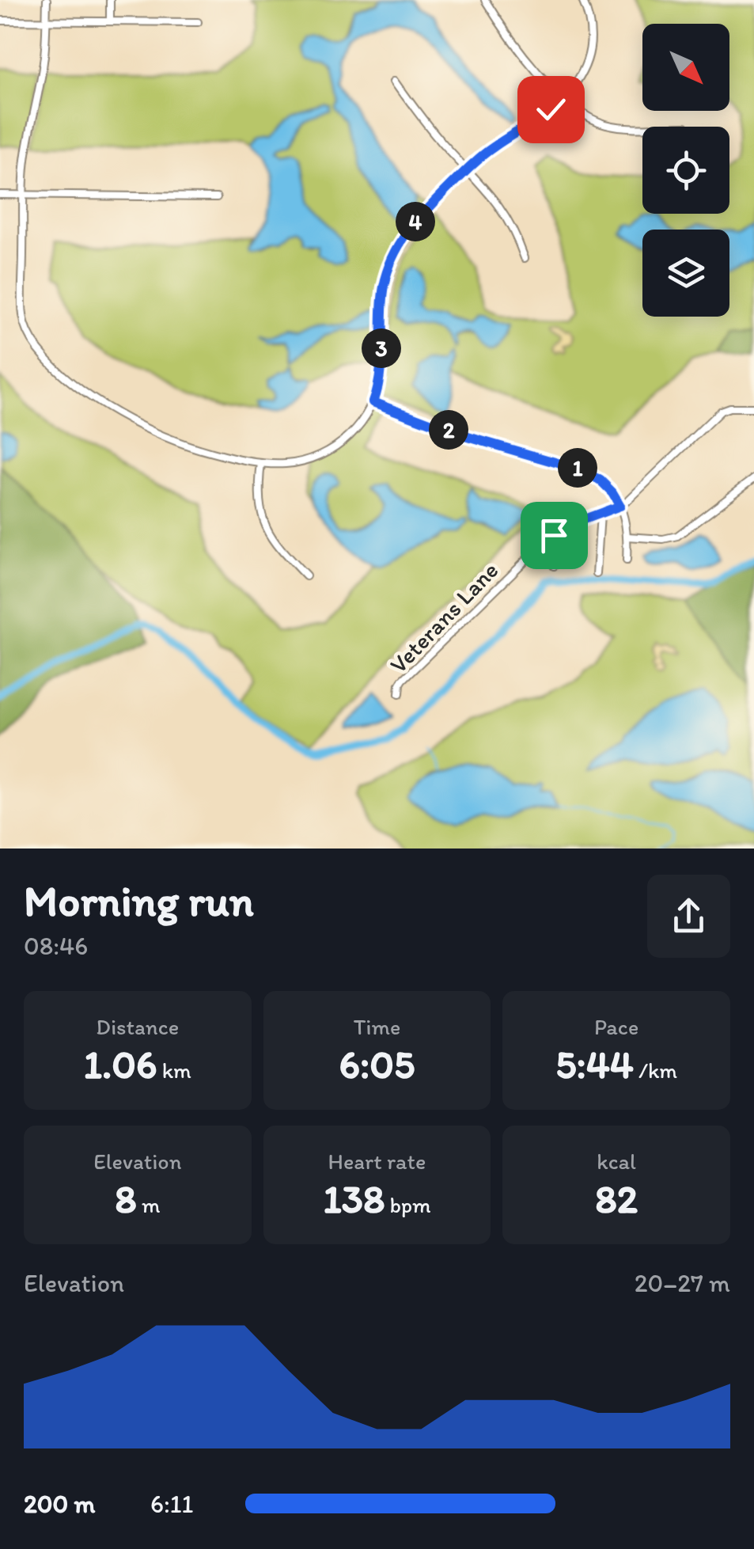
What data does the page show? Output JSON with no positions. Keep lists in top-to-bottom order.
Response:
{
  "streets": {
    "street": ["Veterans Lane"]
  },
  "north": "bottom right",
  "page": {
    "pins": [
      "4",
      "3",
      "2",
      "1"
    ],
    "heading": ["Morning run", "08:46"],
    "stats": [
      ["Distance", "1.06 km"],
      ["Time", "6:05"],
      ["Pace", "5:44 /km"],
      ["Elevation", "8 m"],
      ["Heart rate", "138 bpm"],
      ["kcal", "82"]
    ],
    "chart": ["Elevation", "20–27 m"],
    "list": [
      {
        "name": "200 m",
        "note": "6:11"
      }
    ]
  }
}
